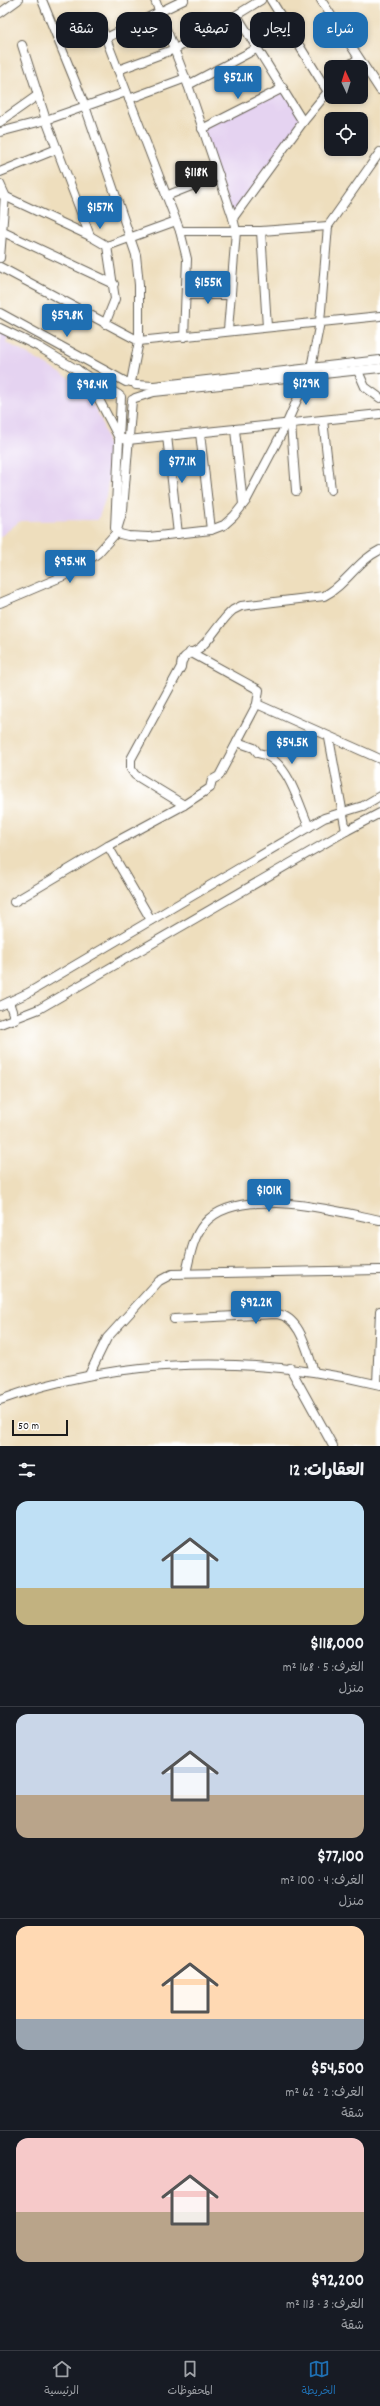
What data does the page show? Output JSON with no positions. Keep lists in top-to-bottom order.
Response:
{
  "scale_bar": "50 m",
  "north": "top",
  "page": {
    "chip": [
      "شراء",
      "إيجار",
      "تصفية",
      "جديد",
      "شقة"
    ],
    "price": [
      "$52.1K",
      "$118K",
      "$157K",
      "$155K",
      "$59.8K",
      "$129K",
      "$98.4K",
      "$77.1K",
      "$95.4K",
      "$54.5K",
      "$101K",
      "$92.2K"
    ],
    "scale": "50 m",
    "heading": "العقارات: 12",
    "list": [
      {
        "name": "$118,000",
        "note": "الغرف: 5 · 168 m² · منزل"
      },
      {
        "name": "$77,100",
        "note": "الغرف: 4 · 100 m² · منزل"
      },
      {
        "name": "$54,500",
        "note": "الغرف: 2 · 62 m² · شقة"
      },
      {
        "name": "$92,200",
        "note": "الغرف: 3 · 113 m² · شقة"
      }
    ],
    "tabs": ["الخريطة", "المحفوظات", "الرئيسية"]
  }
}
